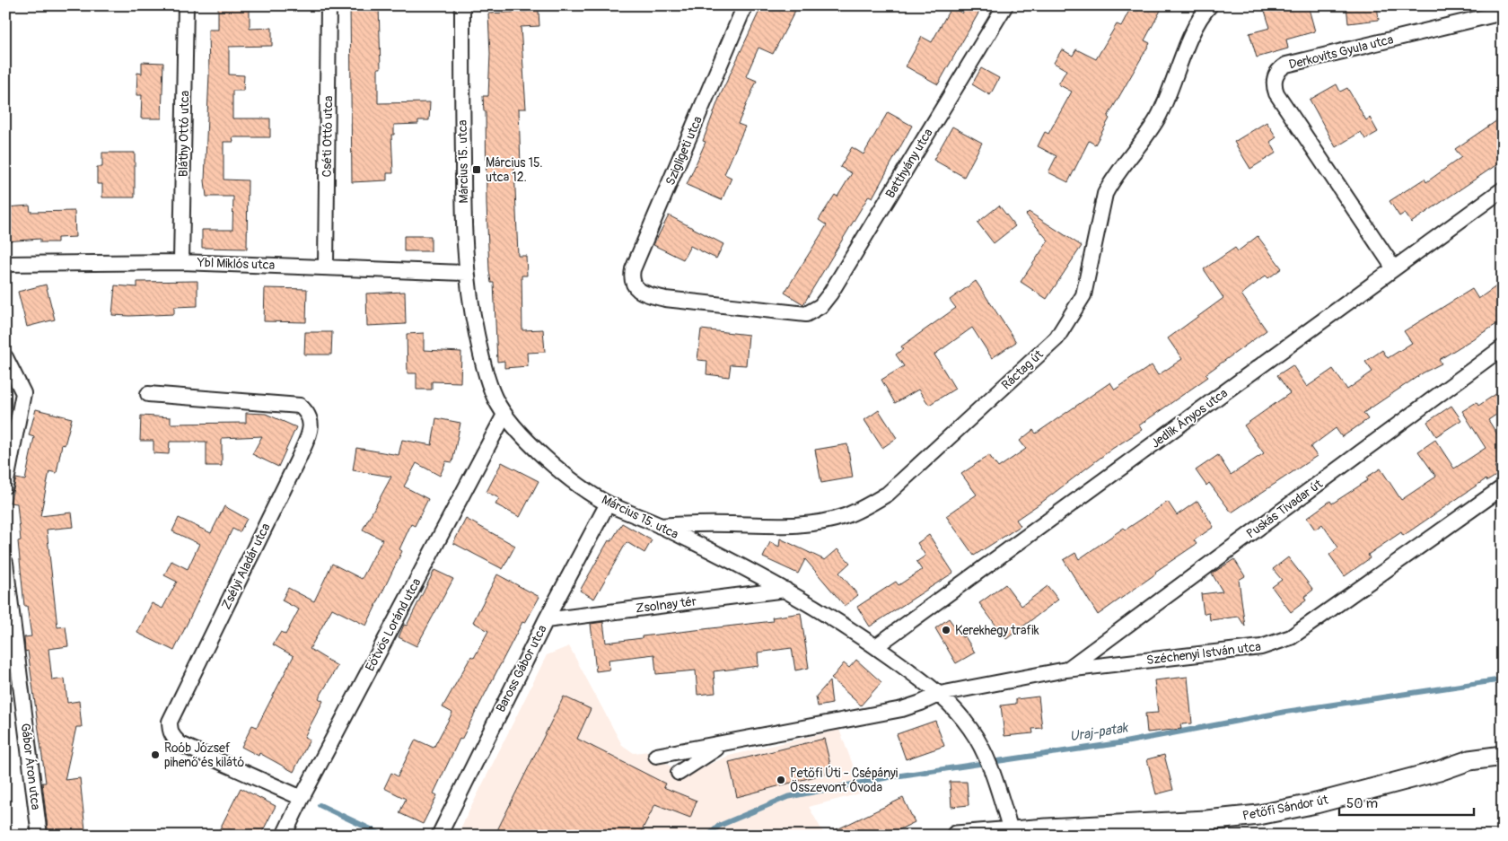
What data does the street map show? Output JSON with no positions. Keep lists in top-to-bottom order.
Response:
{
  "streets": {
    "street": [
      "Derkovits Gyula utca",
      "Bláthy Ottó utca",
      "Cséti Ottó utca",
      "Szigligeti utca",
      "Március 15. utca",
      "Batthyány utca",
      "Ybl Miklós utca",
      "Ráctag út",
      "Jedlik Ányos utca",
      "Puskás Tivadar út",
      "Zsélyi Aladár utca",
      "Zsolnay tér",
      "Eötvös Loránd utca",
      "Széchenyi István utca",
      "Baross Gábor utca",
      "Gábor Áron utca",
      "Petőfi Sándor út"
    ]
  },
  "crossings": [
    ["Derkovits Gyula utca", "Jedlik Ányos utca"],
    ["Bláthy Ottó utca", "Ybl Miklós utca"],
    ["Cséti Ottó utca", "Ybl Miklós utca"],
    ["Szigligeti utca", "Batthyány utca"],
    ["Március 15. utca", "Ybl Miklós utca"],
    ["Március 15. utca", "Ráctag út"],
    ["Március 15. utca", "Jedlik Ányos utca"],
    ["Március 15. utca", "Zsolnay tér"],
    ["Március 15. utca", "Eötvös Loránd utca"],
    ["Március 15. utca", "Széchenyi István utca"],
    ["Március 15. utca", "Baross Gábor utca"],
    ["Március 15. utca", "Petőfi Sándor út"],
    ["Puskás Tivadar út", "Széchenyi István utca"],
    ["Zsélyi Aladár utca", "Eötvös Loránd utca"],
    ["Zsolnay tér", "Baross Gábor utca"]
  ],
  "water": ["Uraj-patak"],
  "places": {
    "transit": ["Március 15. utca 12."],
    "other": ["Kerekhegy trafik", "Roób József pihenő és kilátó", "Petőfi Úti - Csépányi Összevont Óvoda"]
  },
  "scale_bar": "50 m"
}
